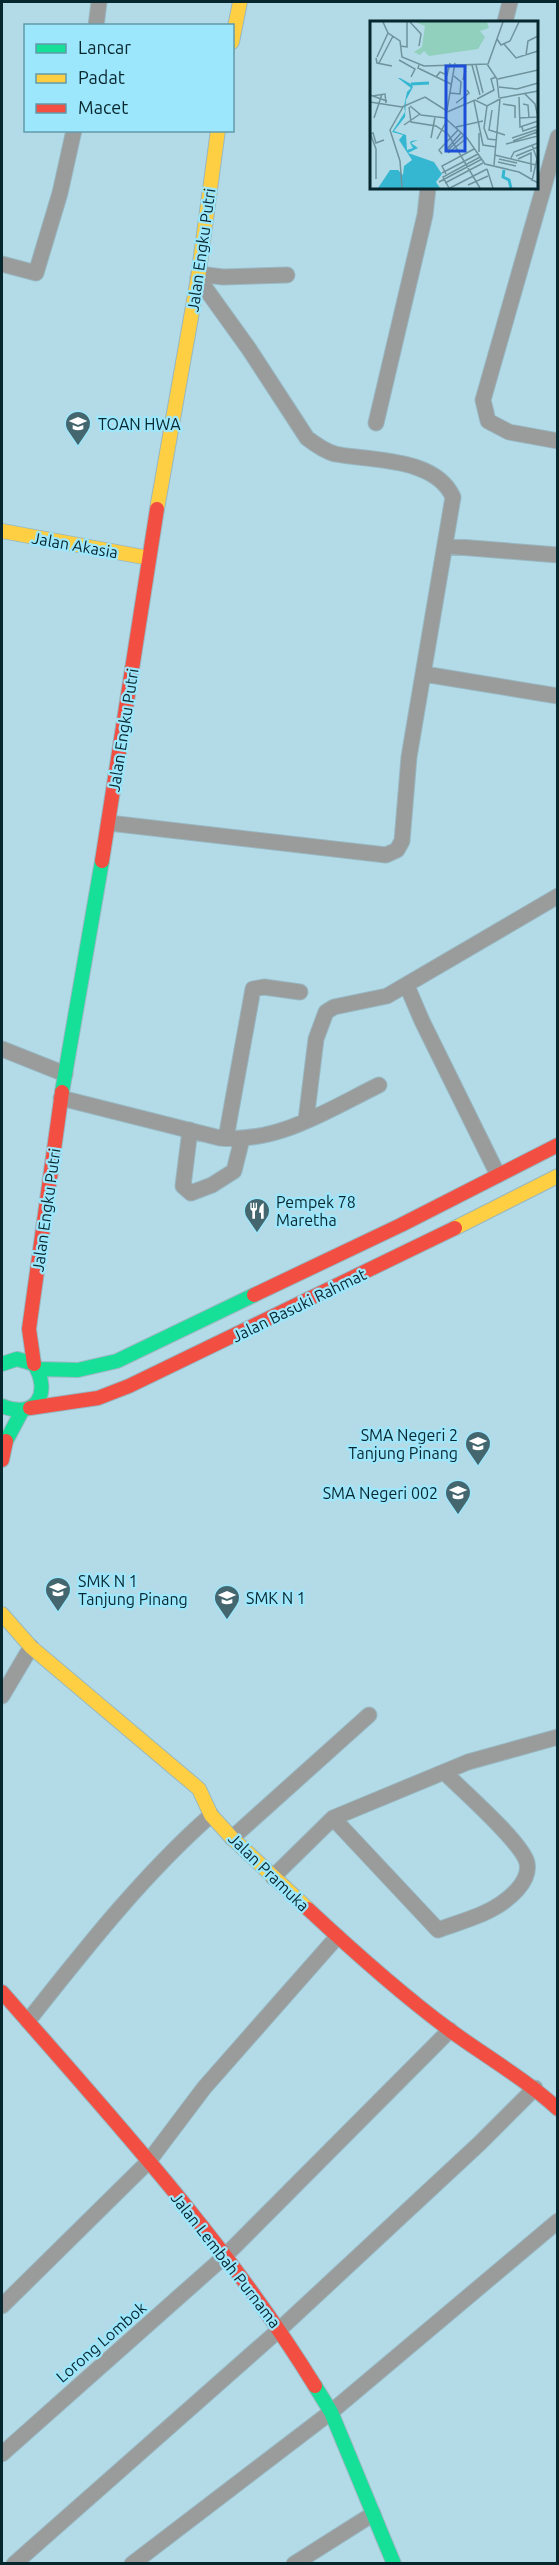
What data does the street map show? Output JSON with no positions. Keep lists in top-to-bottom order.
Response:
{
  "streets": {
    "main road": [
      "Jalan Engku Putri",
      "Jalan Akasia",
      "Jalan Basuki Rahmat",
      "Jalan Pramuka",
      "Jalan Lembah Purnama"
    ],
    "street": ["Lorong Lombok"]
  },
  "crossings": [
    ["Jalan Engku Putri", "Jalan Akasia"],
    ["Jalan Pramuka", "Lorong Lombok"],
    ["Jalan Lembah Purnama", "Lorong Lombok"]
  ],
  "places": {
    "school or university": [
      "TOAN HWA",
      "SMA Negeri 2 Tanjung Pinang",
      "SMA Negeri 002",
      "SMK N 1 Tanjung Pinang",
      "SMK N 1"
    ],
    "restaurant": ["Pempek 78 Maretha"]
  },
  "legend": ["Lancar", "Padat", "Macet"]
}
